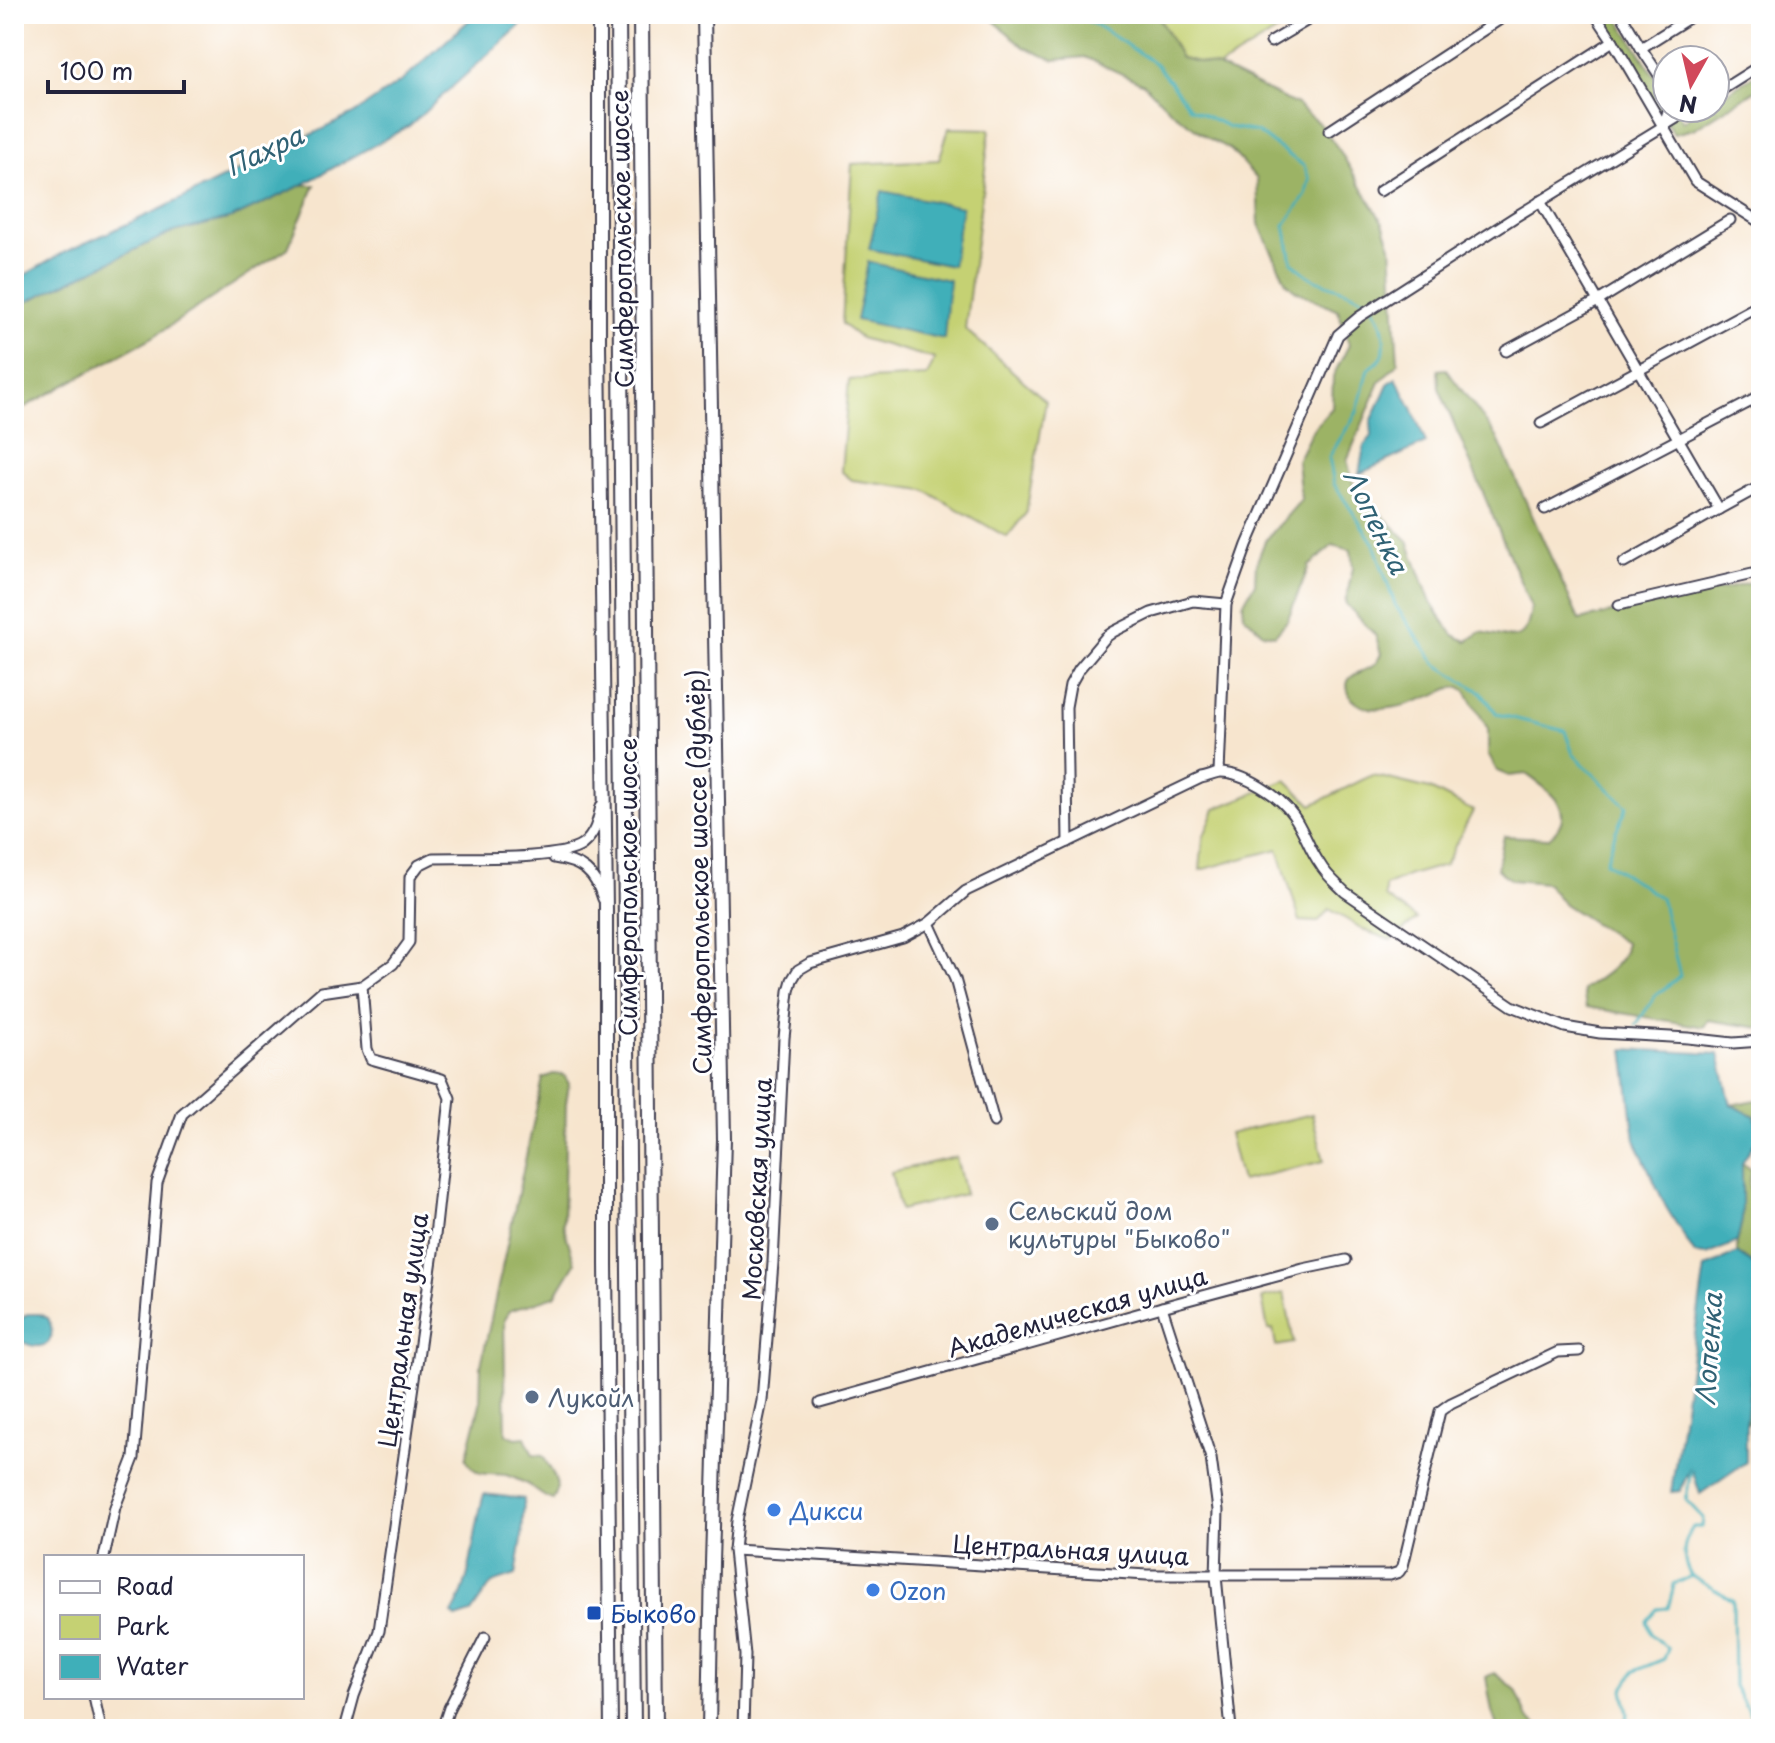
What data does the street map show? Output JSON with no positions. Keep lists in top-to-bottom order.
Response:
{
  "streets": {
    "highway": ["Симферопольское шоссе"],
    "main road": ["Симферопольское шоссе (дублёр)"],
    "street": ["Московская улица", "Академическая улица", "Центральная улица"]
  },
  "crossings": [
    ["Московская улица", "Центральная улица"]
  ],
  "water": ["Пахра", "Лопенка"],
  "places": {
    "other": [
      "Сельский дом культуры \"Быково\"",
      "Лукойл",
      "Дикси",
      "Ozon"
    ],
    "transit": ["Быково"]
  },
  "legend": ["Road", "Park", "Water"],
  "scale_bar": "100 m",
  "north": "bottom"
}
